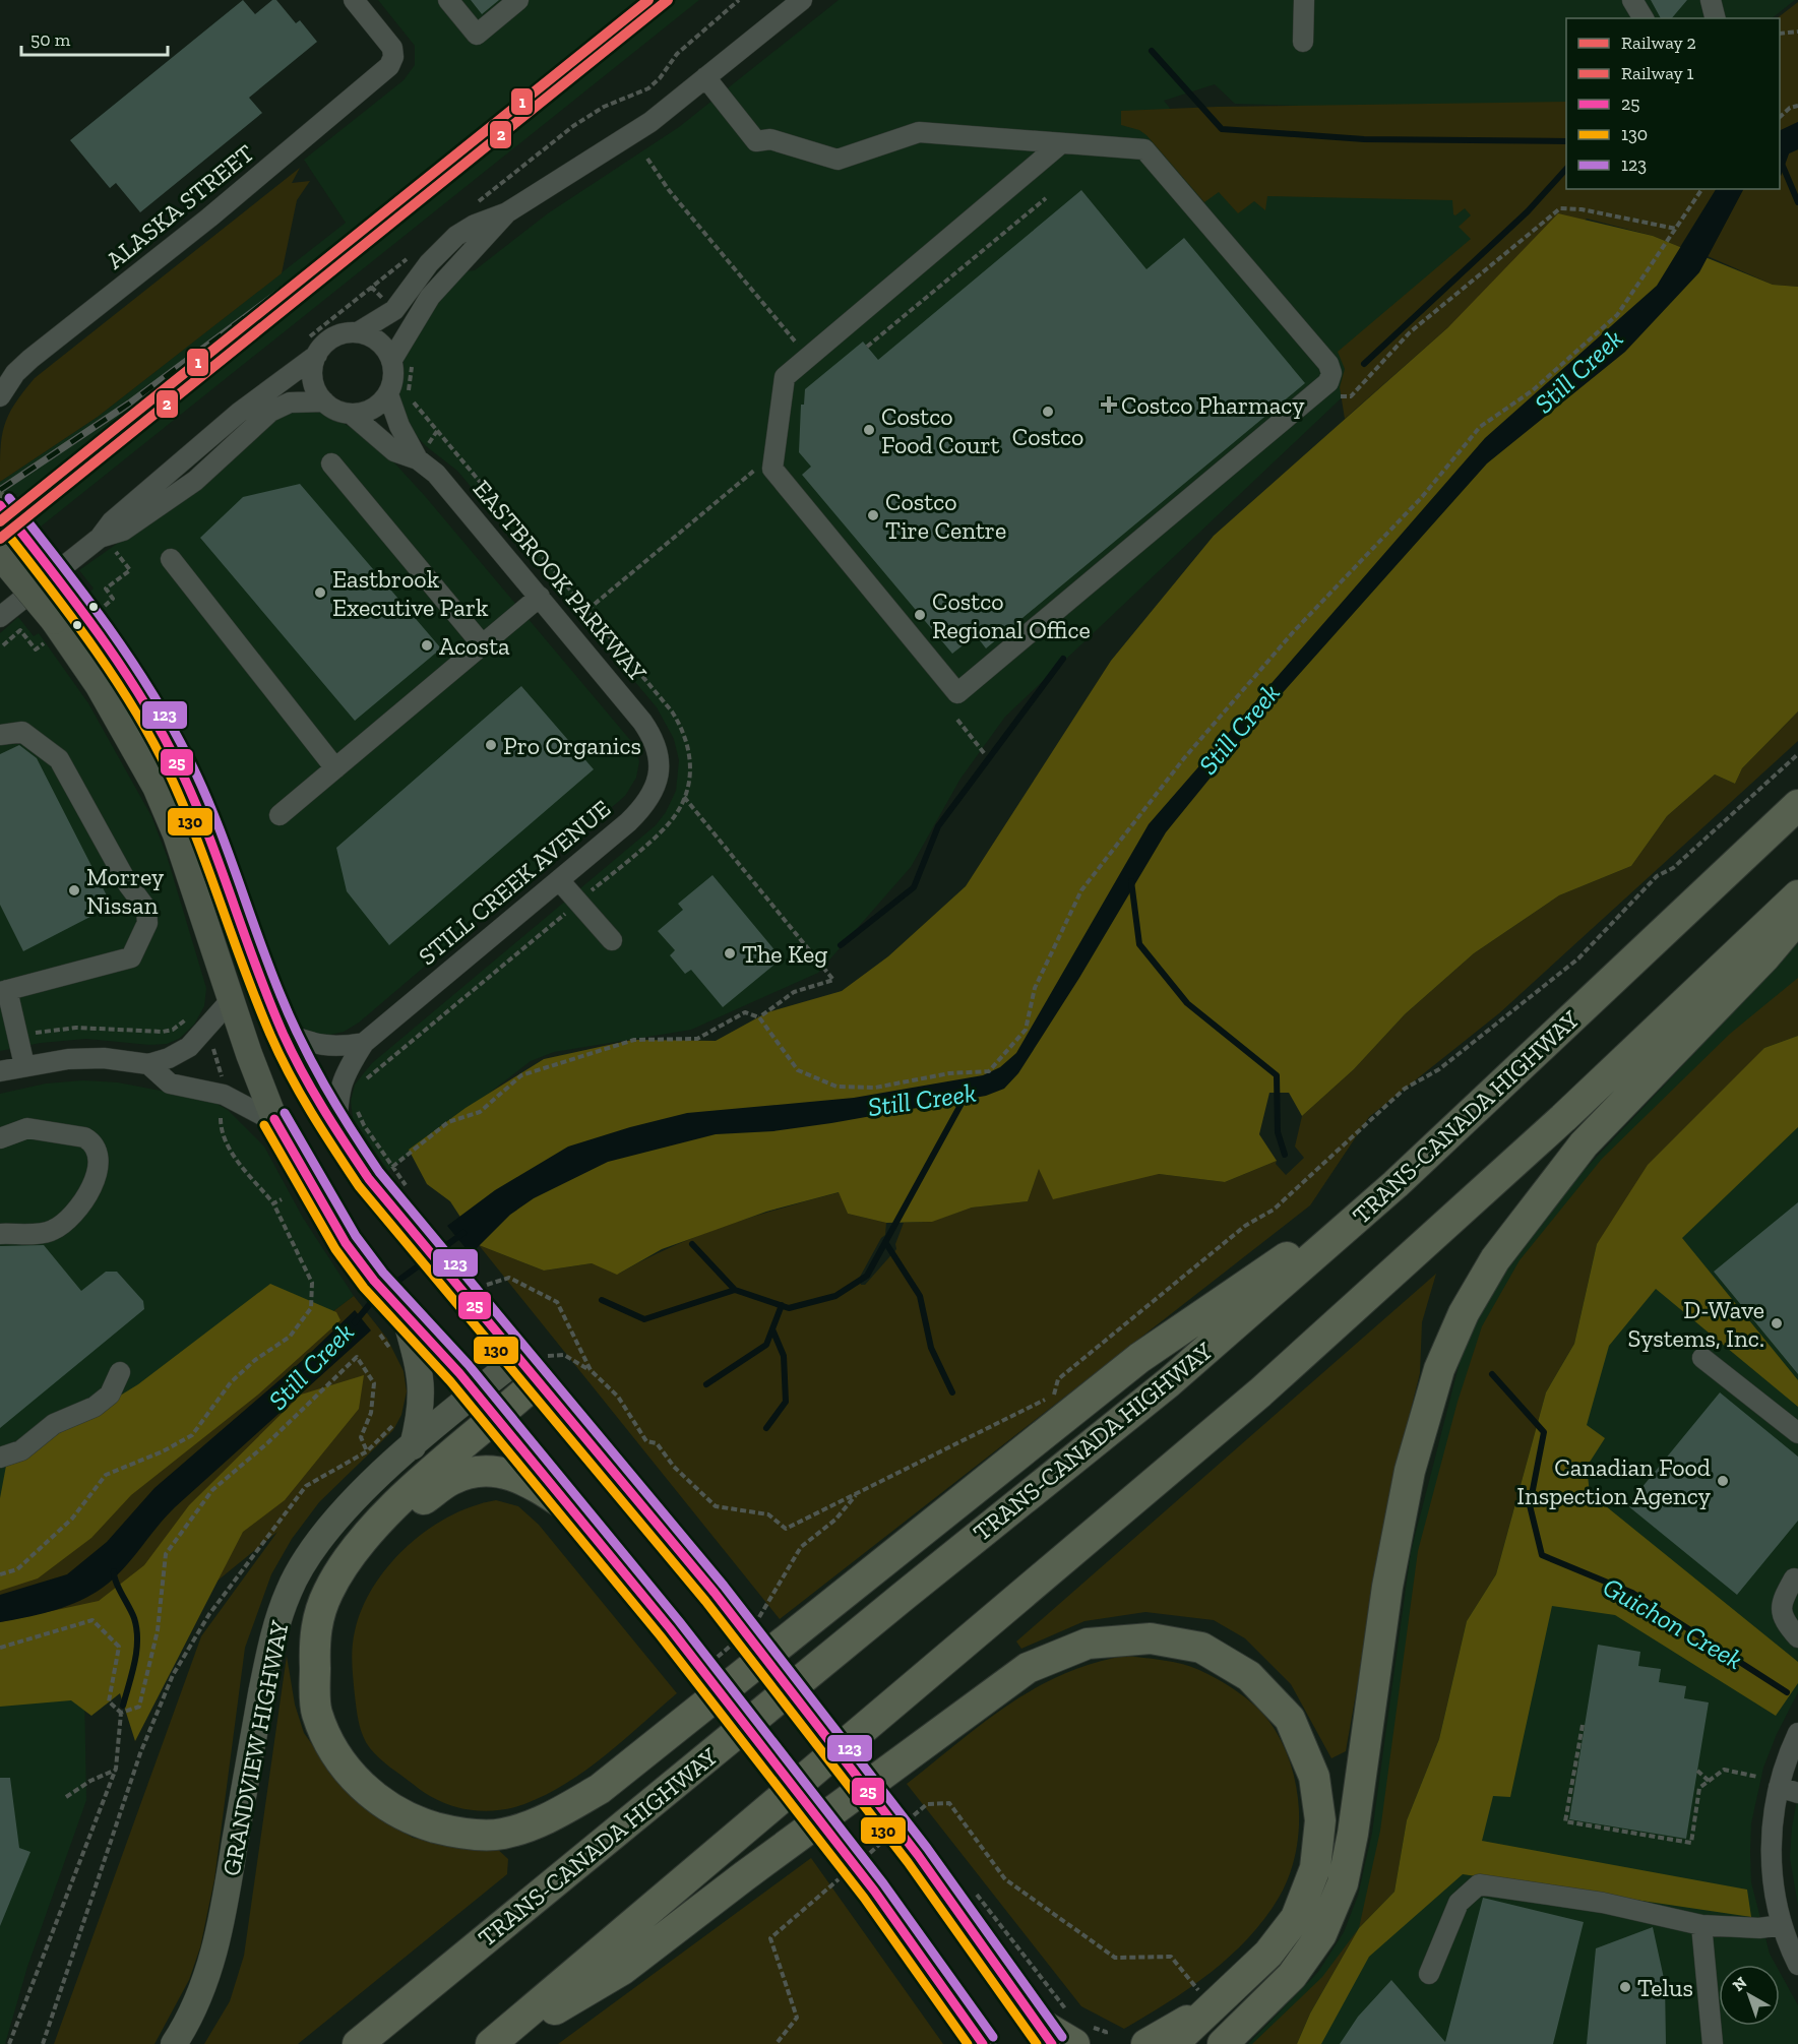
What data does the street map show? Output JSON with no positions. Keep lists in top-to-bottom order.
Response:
{
  "streets": {
    "highway": ["TRANS-CANADA HIGHWAY"],
    "main road": ["GRANDVIEW HIGHWAY"],
    "street": ["ALASKA STREET", "EASTBROOK PARKWAY", "STILL CREEK AVENUE"]
  },
  "crossings": [
    ["EASTBROOK PARKWAY", "STILL CREEK AVENUE"]
  ],
  "water": ["Still Creek", "Guichon Creek"],
  "places": {
    "health": ["Costco Pharmacy"],
    "other": [
      "Costco",
      "Costco Food Court",
      "Costco Tire Centre",
      "Eastbrook Executive Park",
      "Costco Regional Office",
      "Acosta",
      "Pro Organics",
      "Morrey Nissan",
      "The Keg",
      "D-Wave Systems, Inc.",
      "Canadian Food Inspection Agency",
      "Telus"
    ]
  },
  "lines": [
    "rail line 2",
    "rail line 1",
    "transit line 123",
    "transit line 25",
    "transit line 130"
  ],
  "legend": [
    "Railway 2",
    "Railway 1",
    "25",
    "130",
    "123"
  ],
  "scale_bar": "50 m",
  "north": "top left"
}
